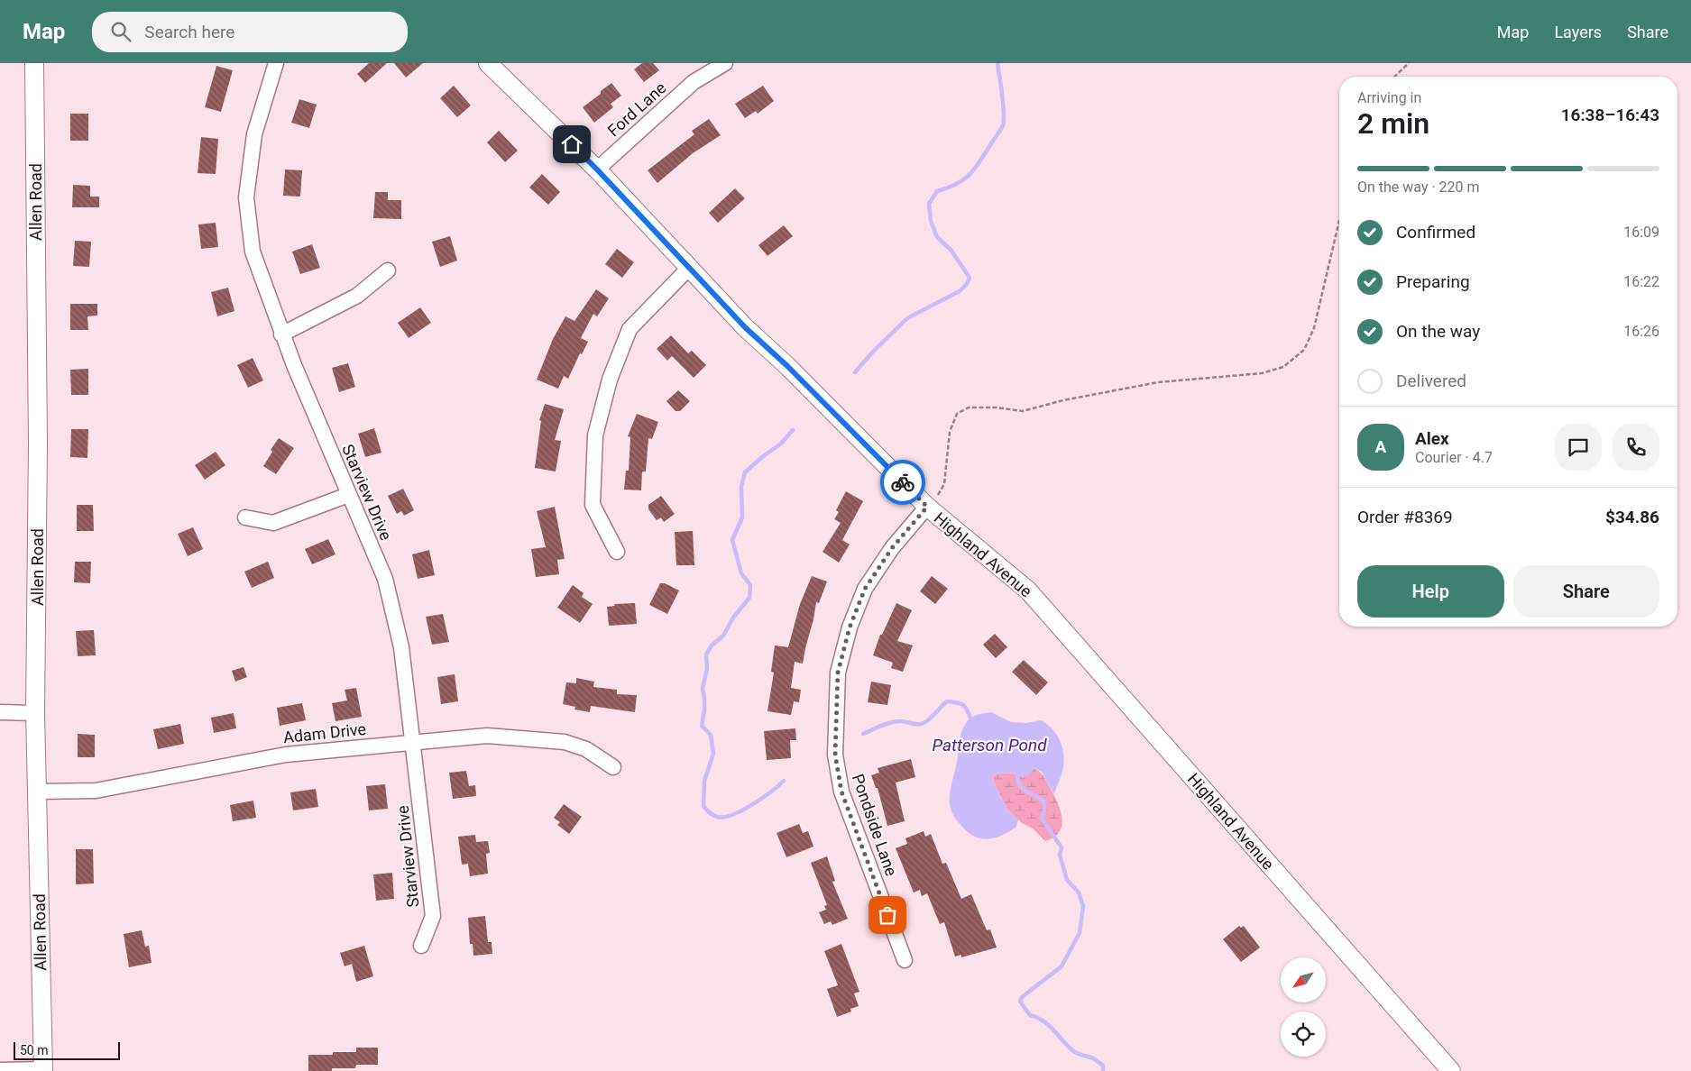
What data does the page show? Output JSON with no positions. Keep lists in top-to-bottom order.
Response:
{
  "streets": {
    "street": [
      "Ford Lane",
      "Allen Road",
      "Starview Drive",
      "Highland Avenue",
      "Adam Drive",
      "Pondside Lane"
    ]
  },
  "crossings": [
    ["Ford Lane", "Highland Avenue"],
    ["Allen Road", "Adam Drive"],
    ["Starview Drive", "Adam Drive"],
    ["Highland Avenue", "Pondside Lane"]
  ],
  "water": ["Patterson Pond"],
  "scale_bar": "50 m",
  "north": "bottom left",
  "page": {
    "header": "Map",
    "search": "Search here",
    "nav": ["Map", "Layers", "Share"],
    "heading": ["2 min", "Arriving in", "16:38–16:43"],
    "panel": [
      "Alex",
      "Courier · 4.7",
      "Order #8369",
      "$34.86"
    ],
    "bar": "On the way · 220 m",
    "list": [
      ["Confirmed", "16:09"],
      ["Preparing", "16:22"],
      ["On the way", "16:26"],
      "Delivered"
    ],
    "round": "A",
    "buttons": ["Help", "Share"],
    "scale": "50 m"
  }
}
